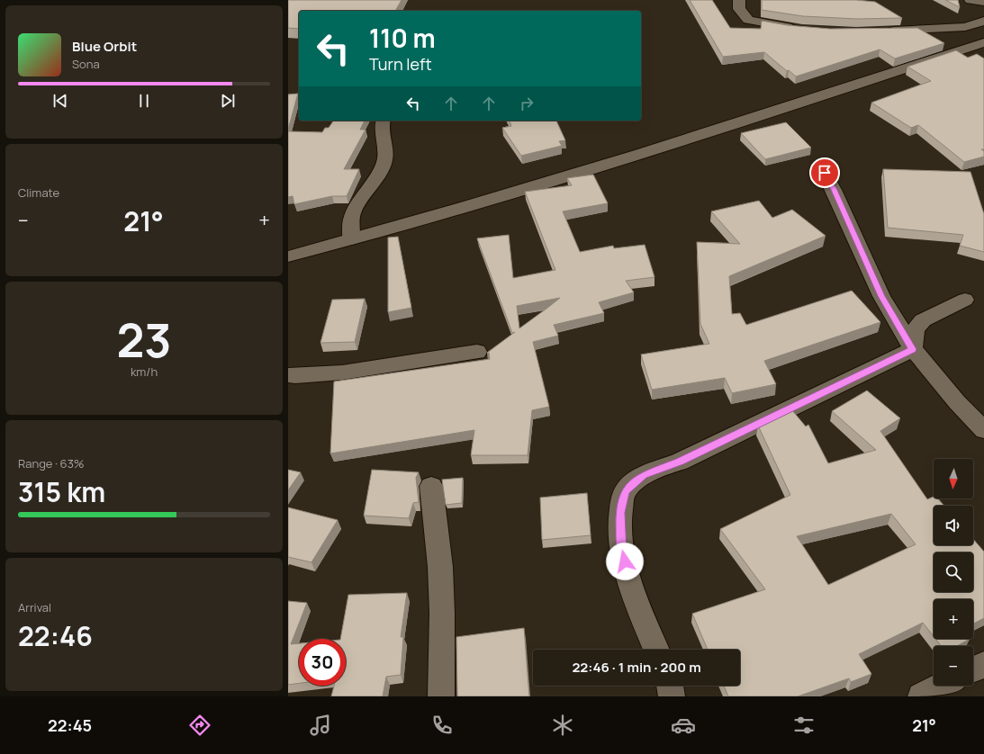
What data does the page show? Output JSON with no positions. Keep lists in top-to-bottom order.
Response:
{
  "north": "bottom",
  "page": {
    "turn": ["110 m", "Turn left"],
    "song": ["Blue Orbit", "Sona"],
    "tile": [
      "Climate",
      ["23", "km/h"],
      ["Range · 63%", "315 km"],
      ["Arrival", "22:46"]
    ],
    "heat": ["−", "21°", "+"],
    "map_buttons": ["+", "−"],
    "limit": "30",
    "trip": "22:46 · 1 min · 200 m",
    "tabs": ["22:45", "21°"]
  }
}
